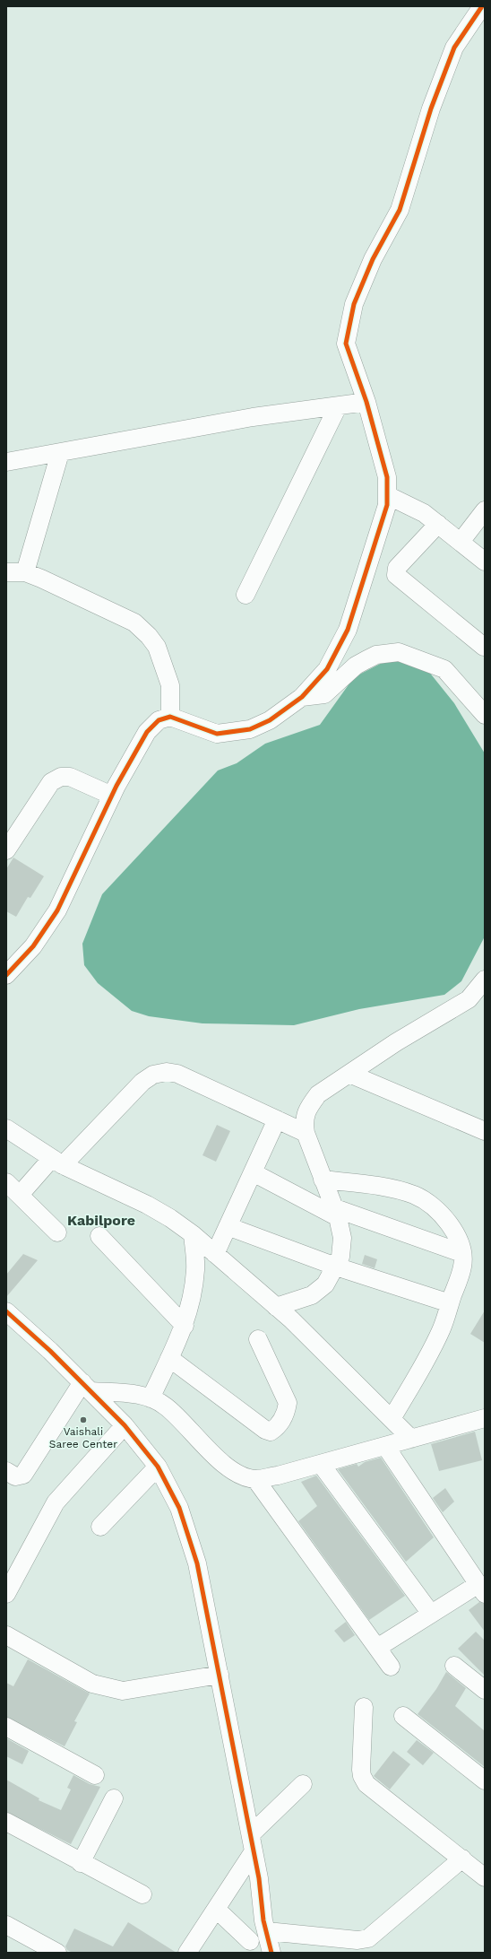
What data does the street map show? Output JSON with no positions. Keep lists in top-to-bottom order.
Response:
{
  "districts": ["Kabilpore"],
  "places": ["Vaishali Saree Center"]
}
